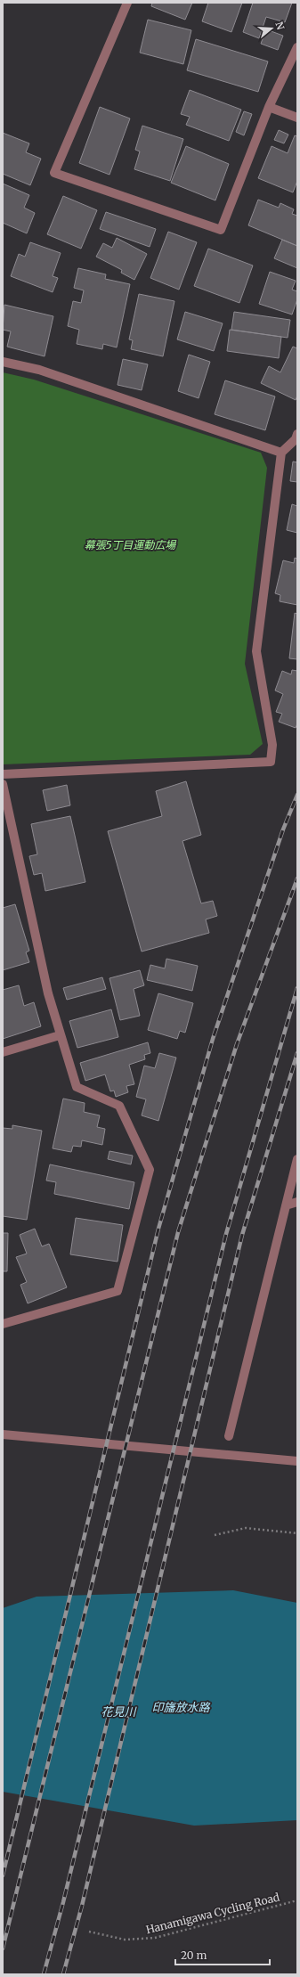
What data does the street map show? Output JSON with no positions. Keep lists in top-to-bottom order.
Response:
{
  "streets": {
    "path": ["Hanamigawa Cycling Road"]
  },
  "water": ["印旛放水路", "花見川"],
  "parks": ["幕張5丁目運動広場"],
  "scale_bar": "20 m",
  "north": "right"
}
